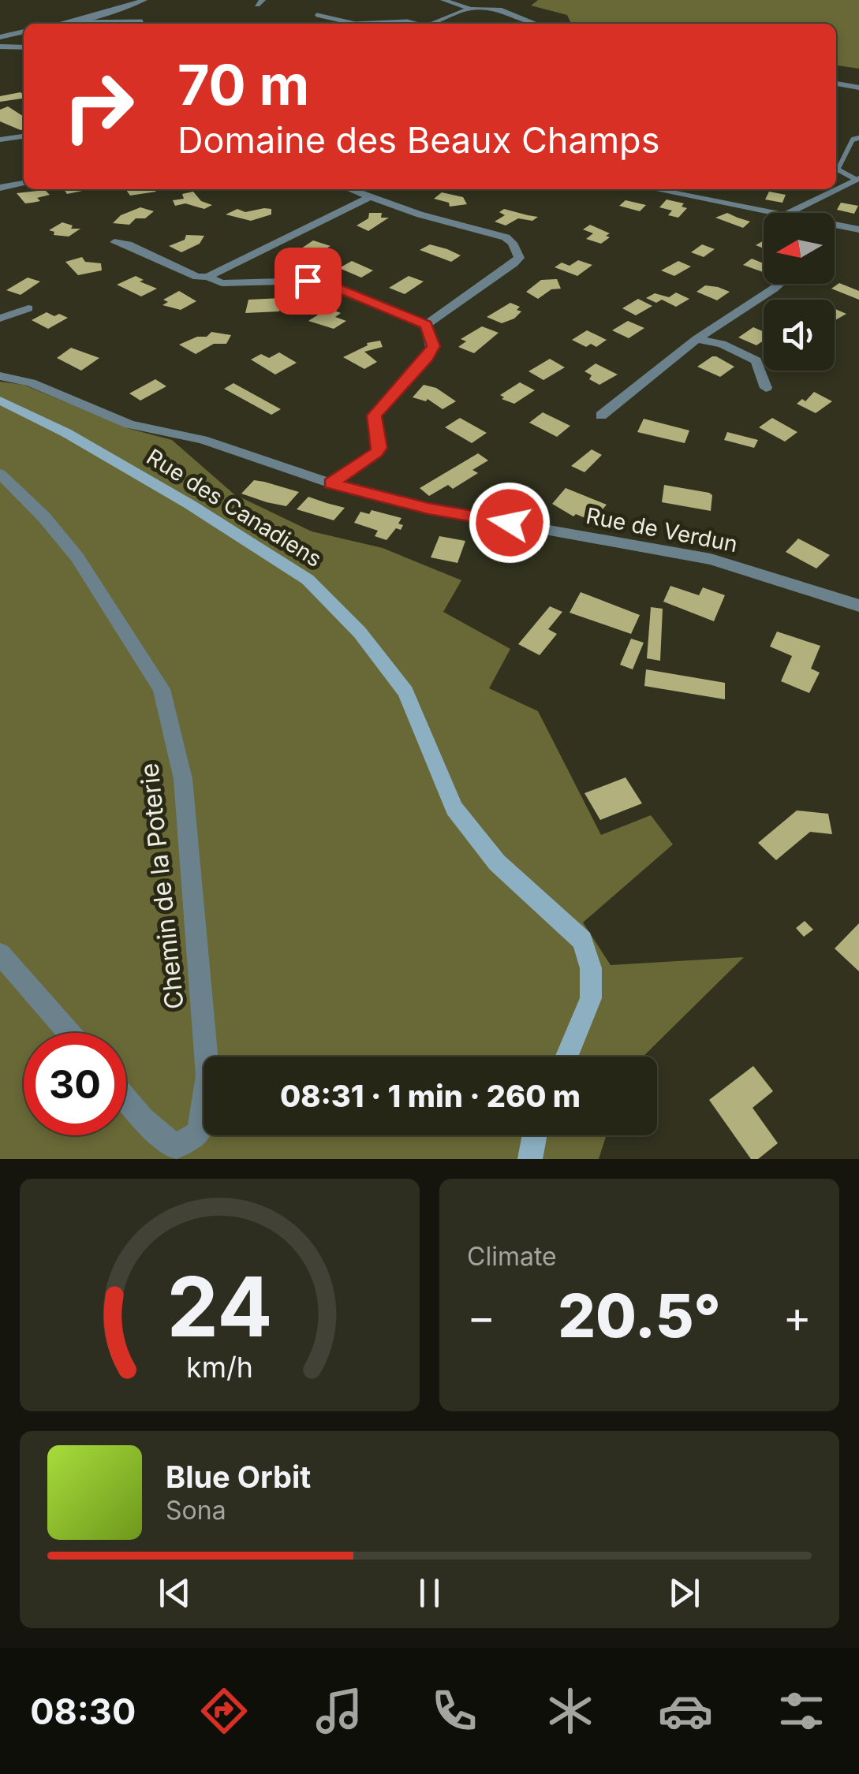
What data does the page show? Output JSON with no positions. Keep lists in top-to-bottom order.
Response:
{
  "streets": {
    "main road": ["Rue des Canadiens"],
    "street": ["Rue de Verdun", "Chemin de la Poterie"]
  },
  "north": "left",
  "page": {
    "turn": ["70 m", "Domaine des Beaux Champs"],
    "limit": "30",
    "trip": "08:31 · 1 min · 260 m",
    "tile": "Climate",
    "heat": ["−", "20.5°", "+"],
    "song": ["Blue Orbit", "Sona"],
    "tabs": "08:30",
    "gauge": ["24", "km/h"]
  }
}
